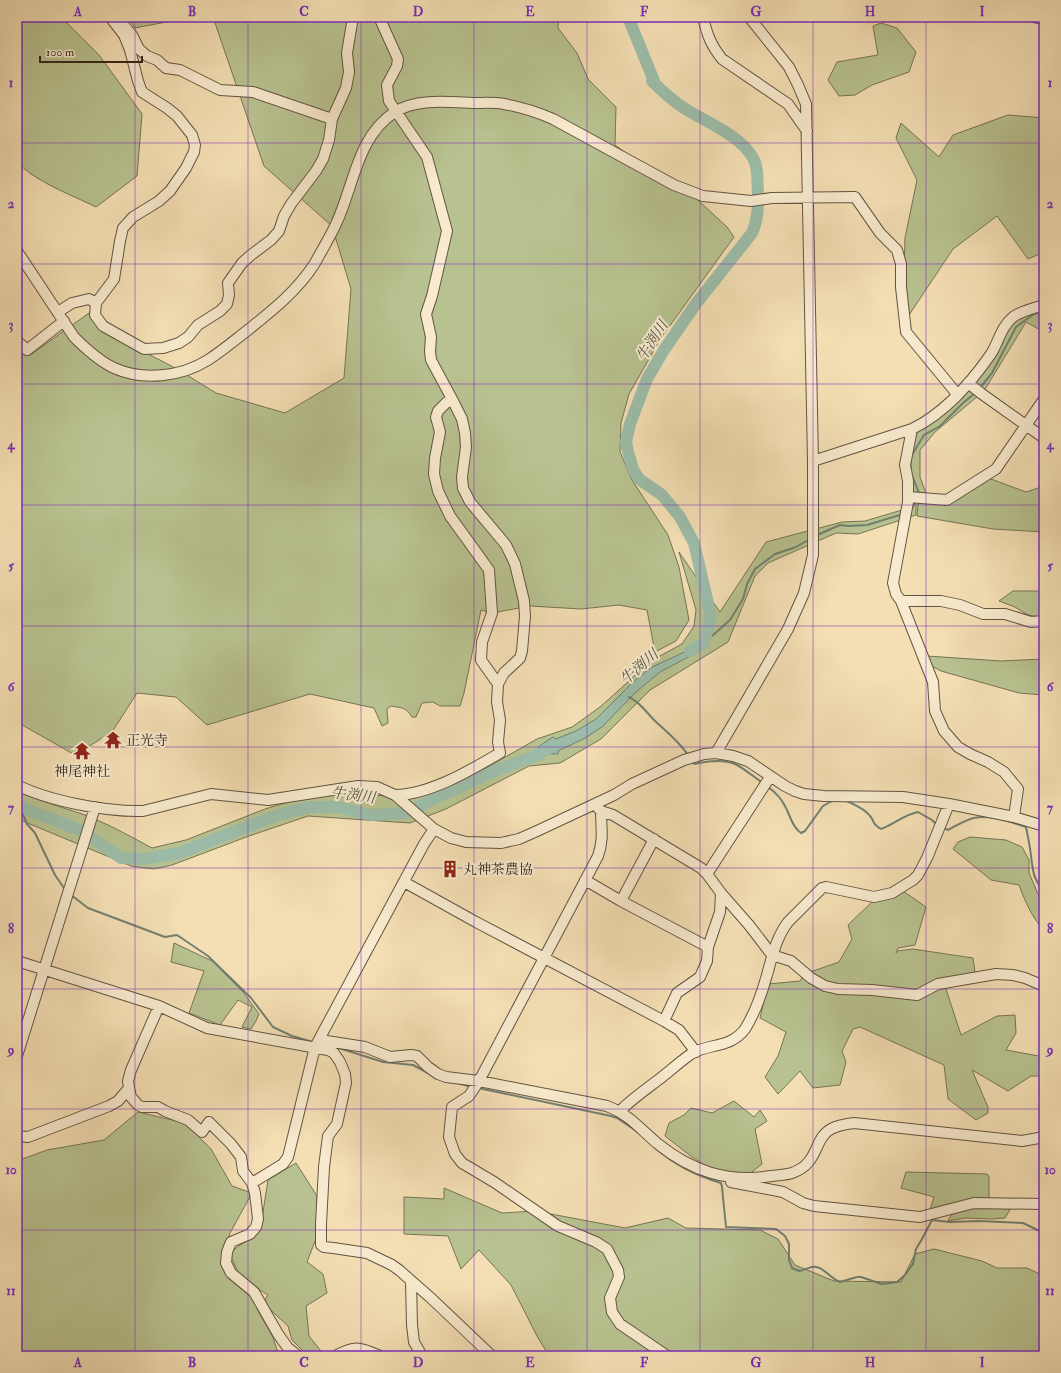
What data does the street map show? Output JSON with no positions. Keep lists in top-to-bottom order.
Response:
{
  "water": ["牛渕川"],
  "places": {
    "temple": ["正光寺", "神尾神社"],
    "building": ["丸神茶農協"]
  },
  "scale_bar": "100 m",
  "grid": {
    "columns": [
      "A",
      "B",
      "C",
      "D",
      "E",
      "F",
      "G",
      "H",
      "I"
    ],
    "rows": [
      "1",
      "2",
      "3",
      "4",
      "5",
      "6",
      "7",
      "8",
      "9",
      "10",
      "11"
    ]
  }
}
